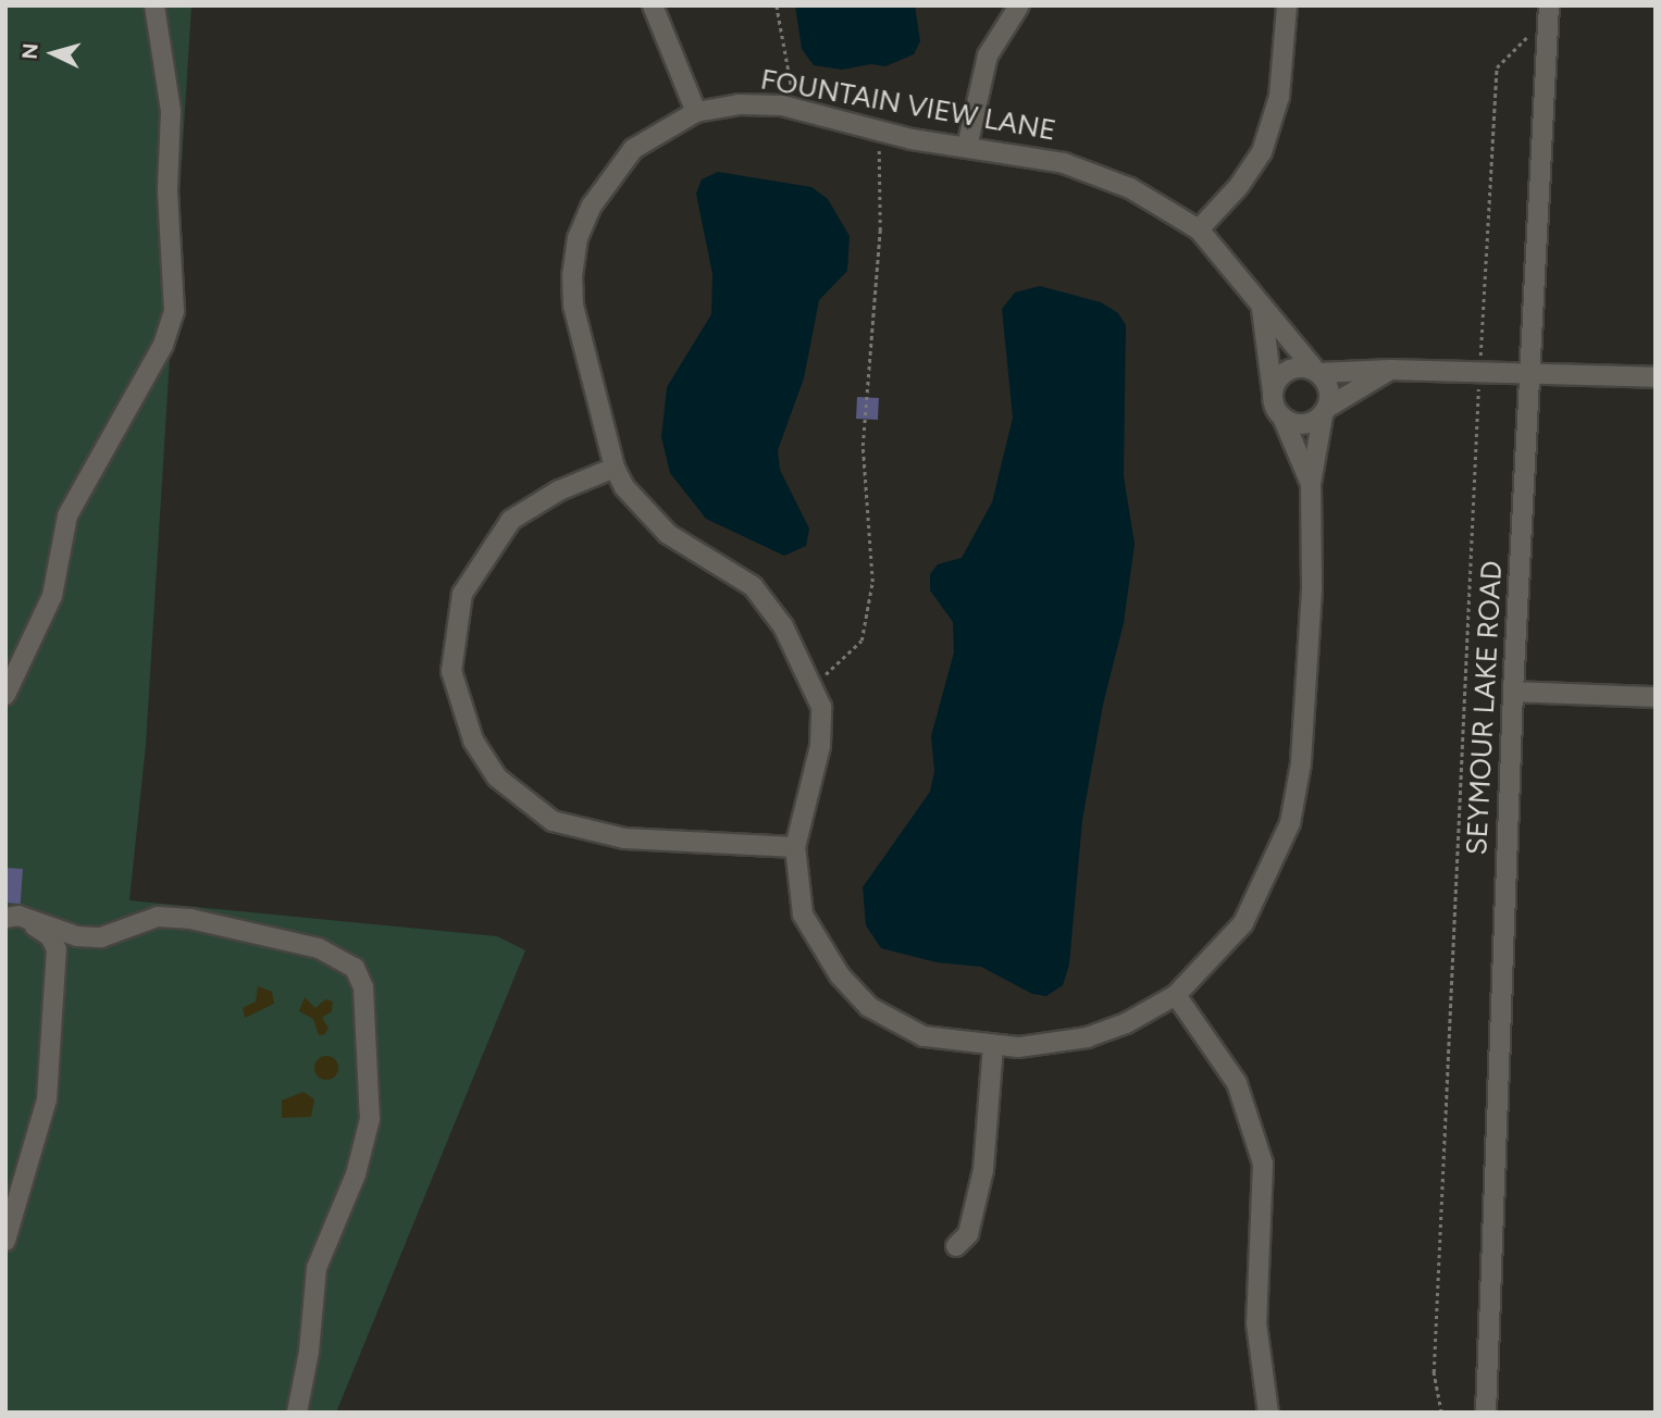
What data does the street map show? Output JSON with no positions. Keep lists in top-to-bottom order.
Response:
{
  "streets": {
    "street": ["FOUNTAIN VIEW LANE", "SEYMOUR LAKE ROAD"]
  },
  "north": "left"
}
